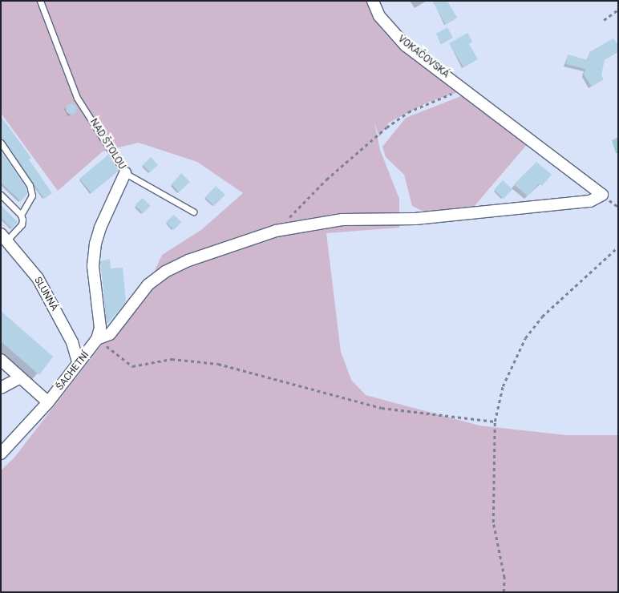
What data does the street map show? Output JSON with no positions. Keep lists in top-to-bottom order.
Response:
{
  "streets": {
    "street": [
      "VOKAČOVSKÁ",
      "NAD ŠTOLOU",
      "SLUNNÁ",
      "ŠACHETNÍ"
    ]
  },
  "crossings": [
    ["VOKAČOVSKÁ", "ŠACHETNÍ"],
    ["NAD ŠTOLOU", "ŠACHETNÍ"],
    ["SLUNNÁ", "ŠACHETNÍ"]
  ]
}
